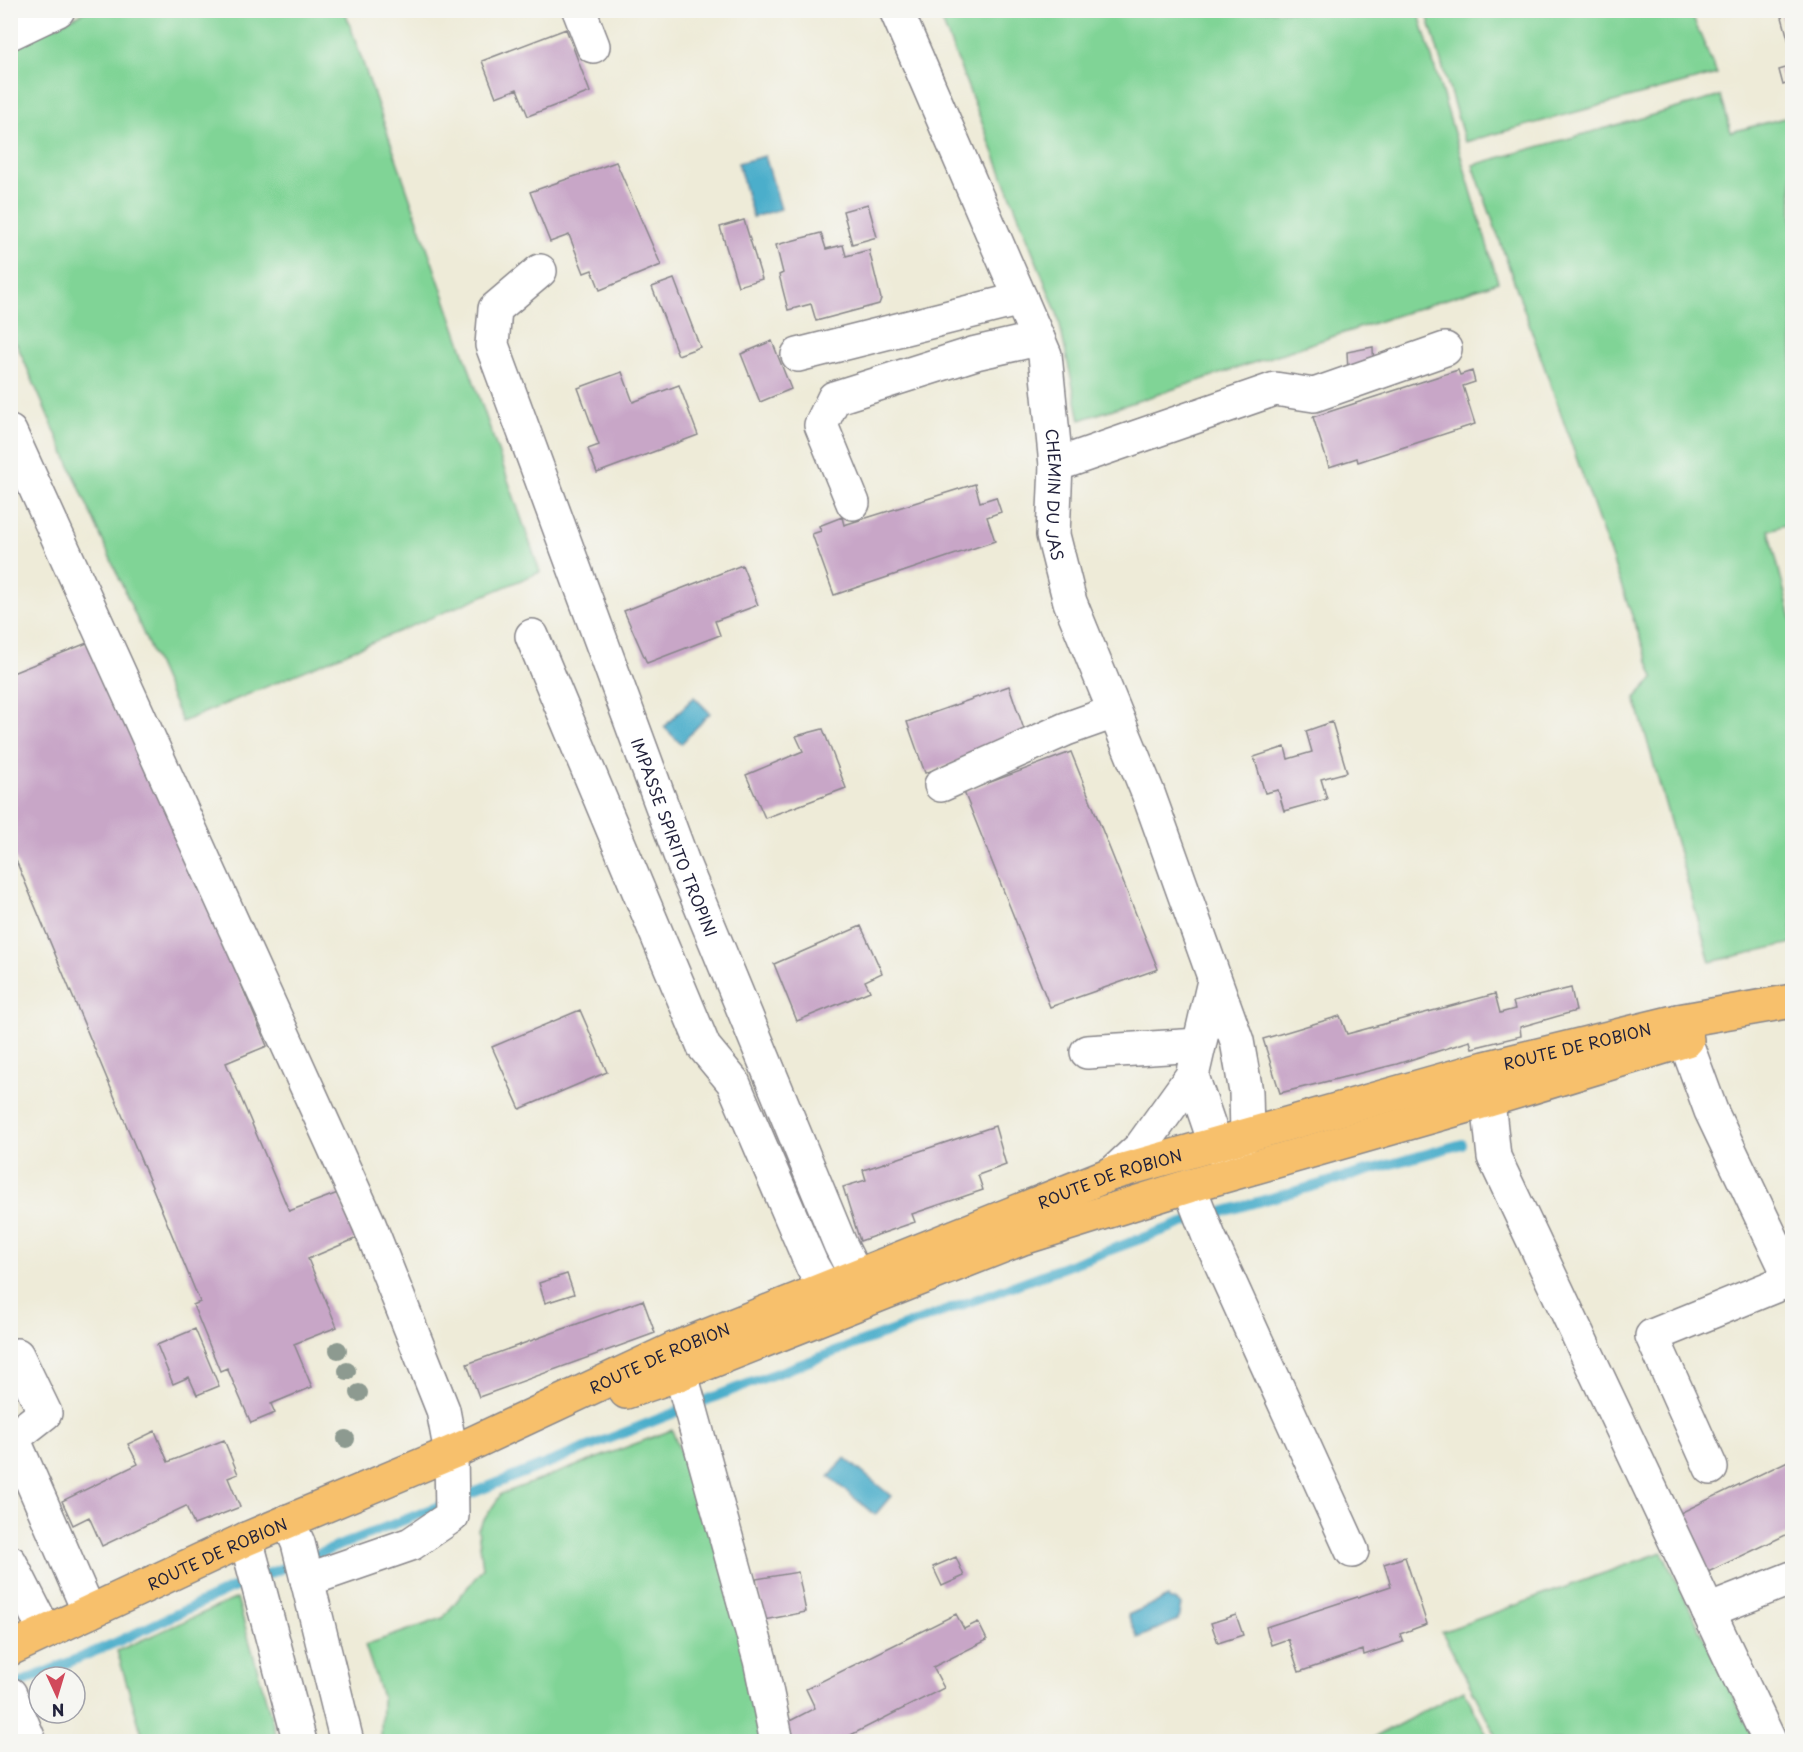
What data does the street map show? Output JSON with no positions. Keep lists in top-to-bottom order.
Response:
{
  "streets": {
    "main road": ["ROUTE DE ROBION"],
    "street": ["CHEMIN DU JAS", "IMPASSE SPIRITO TROPINI"]
  },
  "crossings": [
    ["CHEMIN DU JAS", "ROUTE DE ROBION"],
    ["IMPASSE SPIRITO TROPINI", "ROUTE DE ROBION"]
  ],
  "north": "bottom"
}
